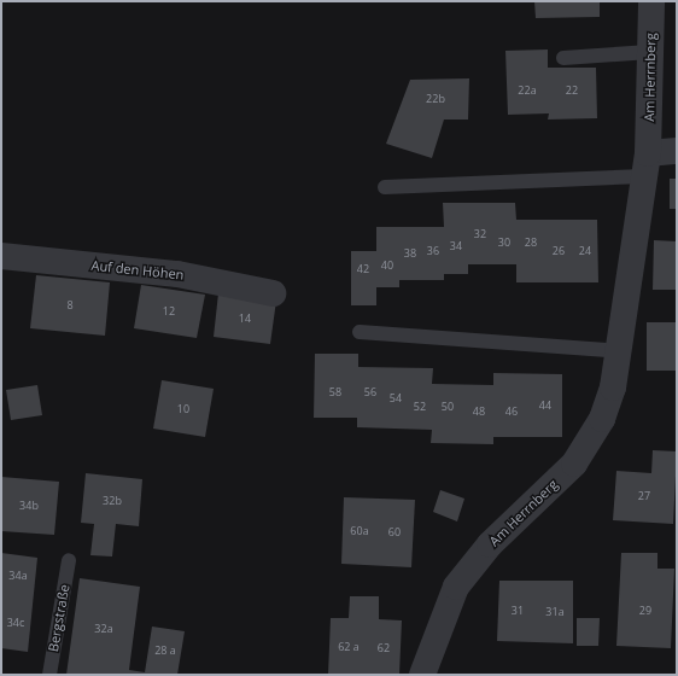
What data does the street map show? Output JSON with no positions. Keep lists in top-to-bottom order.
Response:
{
  "streets": {
    "street": ["Am Herrnberg", "Auf den Höhen"],
    "lane": ["Bergstraße"]
  },
  "house_numbers": [
    "22a",
    "22",
    "22b",
    "32",
    "30",
    "28",
    "34",
    "36",
    "26",
    "24",
    "38",
    "40",
    "42",
    "8",
    "12",
    "14",
    "58",
    "56",
    "54",
    "44",
    "52",
    "50",
    "10",
    "48",
    "46",
    "27",
    "32b",
    "34b",
    "60a",
    "60",
    "34a",
    "31",
    "29",
    "31a",
    "34c",
    "32a",
    "62 a",
    "62",
    "28 a"
  ]
}
